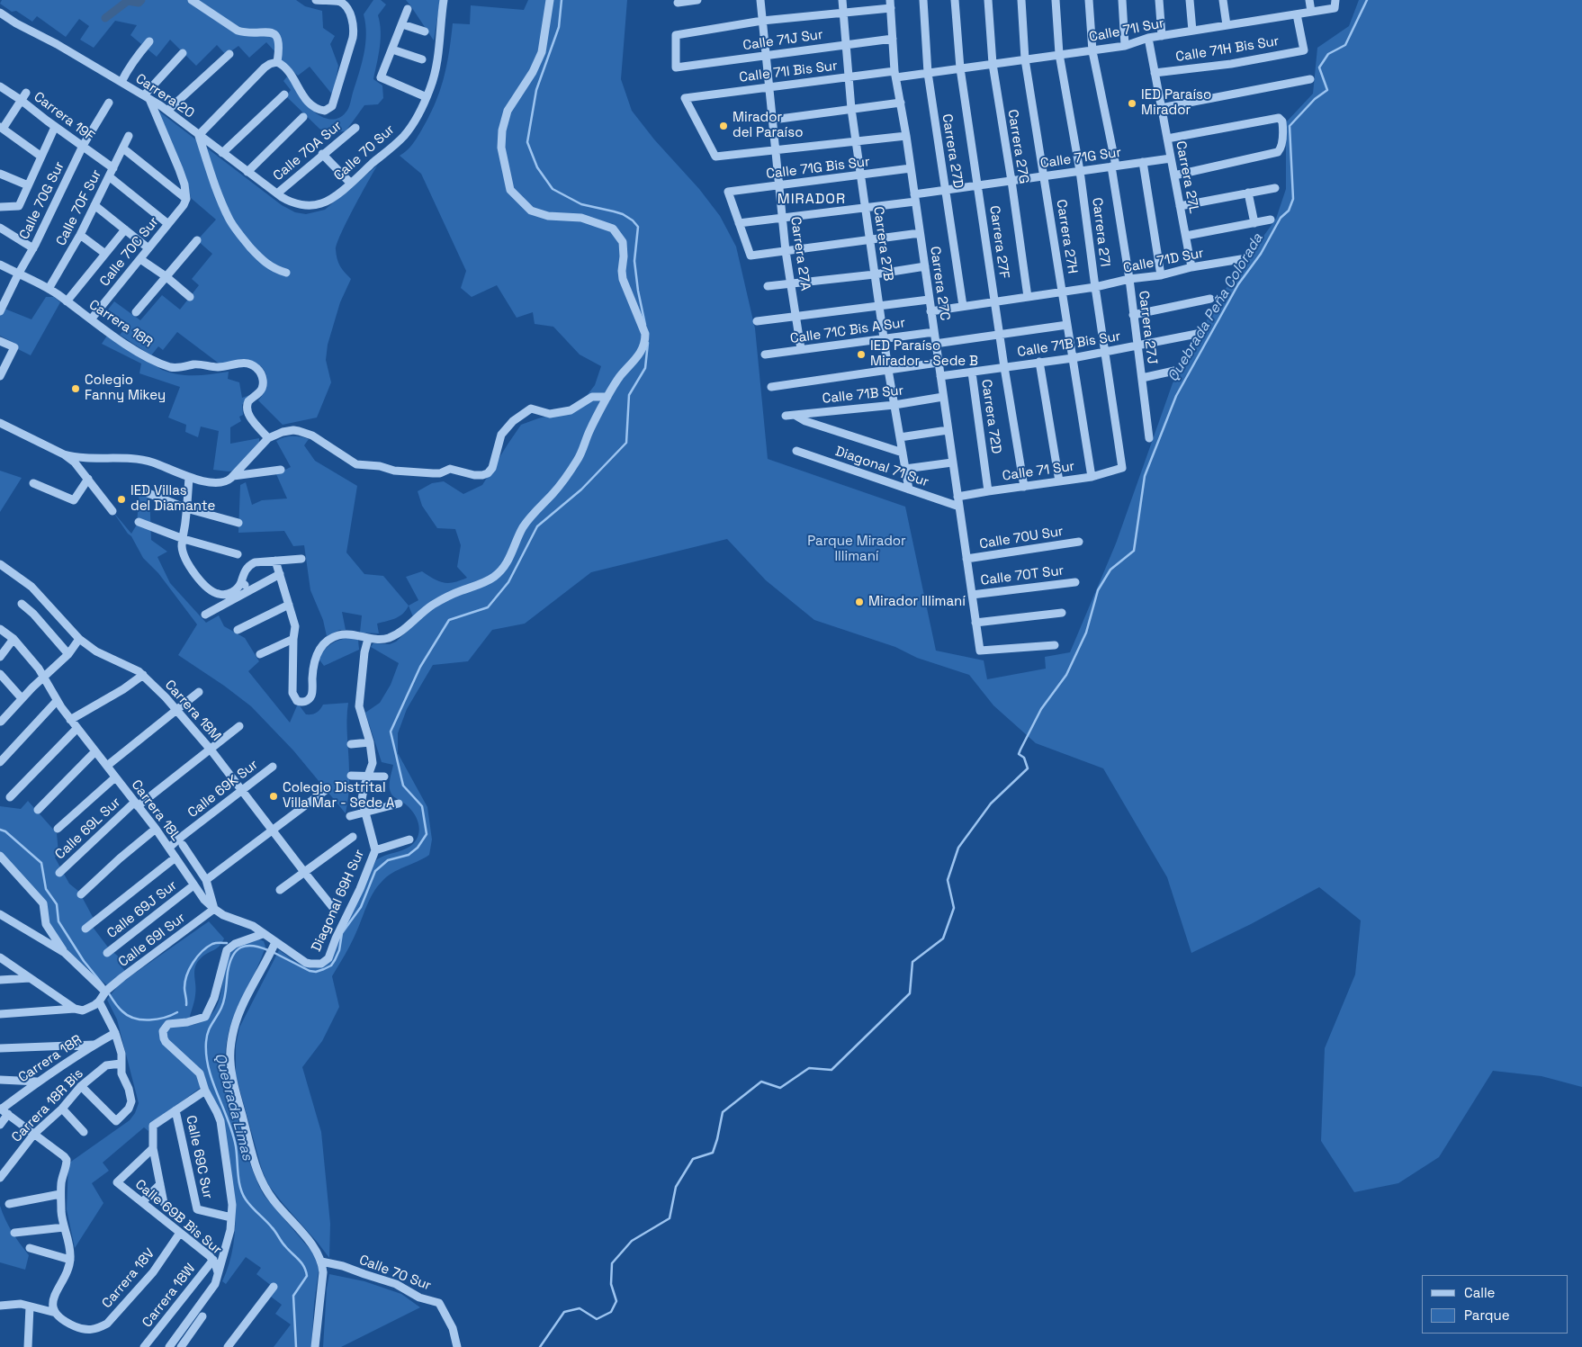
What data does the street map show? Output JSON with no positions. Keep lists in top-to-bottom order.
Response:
{
  "streets": {
    "street": [
      "Calle 71I Sur",
      "Calle 71J Sur",
      "Calle 71H Bis Sur",
      "Calle 71I Bis Sur",
      "Carrera 20",
      "Carrera 19F",
      "Carrera 27G",
      "Calle 70A Sur",
      "Carrera 27D",
      "Calle 70 Sur",
      "Calle 71G Sur",
      "Calle 71G Bis Sur",
      "Carrera 27L",
      "Calle 70G Sur",
      "Calle 70F Sur",
      "Carrera 27I",
      "Carrera 27H",
      "Carrera 27F",
      "Carrera 27B",
      "Calle 70C Sur",
      "Carrera 27A",
      "Calle 71D Sur",
      "Carrera 27C",
      "Carrera 18R",
      "Carrera 27J",
      "Calle 71C Bis A Sur",
      "Calle 71B Bis Sur",
      "Calle 71B Sur",
      "Carrera 72D",
      "Diagonal 71 Sur",
      "Calle 71 Sur",
      "Calle 70U Sur",
      "Calle 70T Sur",
      "Carrera 18M",
      "Calle 69K Sur",
      "Carrera 18L",
      "Calle 69L Sur",
      "Diagonal 69H Sur",
      "Calle 69J Sur",
      "Calle 69I Sur",
      "Carrera 18R Bis",
      "Calle 69C Sur",
      "Calle 69B Bis Sur",
      "Carrera 18V",
      "Carrera 18W"
    ]
  },
  "crossings": [
    ["Calle 71I Sur", "Calle 71H Bis Sur"],
    ["Calle 71I Sur", "Calle 71I Bis Sur"],
    ["Calle 71I Sur", "Carrera 27G"],
    ["Calle 71I Sur", "Carrera 27D"],
    ["Calle 71I Sur", "Carrera 27L"],
    ["Calle 71I Sur", "Carrera 27I"],
    ["Calle 71I Sur", "Carrera 27H"],
    ["Calle 71I Sur", "Carrera 27F"],
    ["Calle 71I Sur", "Carrera 27C"],
    ["Calle 71I Sur", "Carrera 27J"],
    ["Calle 71J Sur", "Carrera 27B"],
    ["Calle 71J Sur", "Carrera 27A"],
    ["Calle 71J Sur", "Carrera 27C"],
    ["Calle 71H Bis Sur", "Carrera 27L"],
    ["Calle 71I Bis Sur", "Carrera 27B"],
    ["Calle 71I Bis Sur", "Carrera 27A"],
    ["Calle 71I Bis Sur", "Carrera 27C"],
    ["Carrera 20", "Calle 70A Sur"],
    ["Carrera 20", "Calle 70 Sur"],
    ["Carrera 19F", "Calle 70G Sur"],
    ["Carrera 19F", "Calle 70F Sur"],
    ["Carrera 27G", "Calle 71G Sur"],
    ["Carrera 27G", "Calle 71D Sur"],
    ["Carrera 27D", "Calle 71G Sur"],
    ["Carrera 27D", "Calle 71D Sur"],
    ["Calle 71G Sur", "Calle 71G Bis Sur"],
    ["Calle 71G Sur", "Carrera 27L"],
    ["Calle 71G Sur", "Carrera 27I"],
    ["Calle 71G Sur", "Carrera 27H"],
    ["Calle 71G Sur", "Carrera 27F"],
    ["Calle 71G Sur", "Carrera 27B"],
    ["Calle 71G Sur", "Carrera 27A"],
    ["Calle 71G Sur", "Carrera 27C"],
    ["Calle 71G Sur", "Carrera 27J"],
    ["Calle 71G Bis Sur", "Carrera 27B"],
    ["Calle 71G Bis Sur", "Carrera 27A"],
    ["Calle 71G Bis Sur", "Carrera 27C"],
    ["Carrera 27L", "Calle 71D Sur"],
    ["Calle 70G Sur", "Carrera 18R"],
    ["Calle 70F Sur", "Carrera 18R"],
    ["Carrera 27I", "Calle 71D Sur"],
    ["Carrera 27I", "Calle 71B Bis Sur"],
    ["Carrera 27I", "Calle 71 Sur"],
    ["Carrera 27H", "Calle 71D Sur"],
    ["Carrera 27H", "Calle 71B Bis Sur"],
    ["Carrera 27H", "Calle 71 Sur"],
    ["Carrera 27F", "Calle 71D Sur"],
    ["Carrera 27F", "Calle 71B Bis Sur"],
    ["Carrera 27F", "Calle 71 Sur"],
    ["Carrera 27B", "Calle 71C Bis A Sur"],
    ["Carrera 27B", "Calle 71B Sur"],
    ["Carrera 27B", "Diagonal 71 Sur"],
    ["Calle 70C Sur", "Carrera 18R"],
    ["Carrera 27A", "Calle 71C Bis A Sur"],
    ["Calle 71D Sur", "Carrera 27C"],
    ["Calle 71D Sur", "Carrera 27J"],
    ["Carrera 27C", "Calle 71C Bis A Sur"],
    ["Carrera 27C", "Calle 71B Bis Sur"],
    ["Carrera 27C", "Calle 71B Sur"],
    ["Carrera 27C", "Diagonal 71 Sur"],
    ["Carrera 27C", "Calle 71 Sur"],
    ["Carrera 27C", "Calle 70U Sur"],
    ["Carrera 27C", "Calle 70T Sur"],
    ["Carrera 27J", "Calle 71B Bis Sur"],
    ["Calle 71B Bis Sur", "Carrera 72D"],
    ["Carrera 72D", "Calle 71 Sur"],
    ["Carrera 18M", "Calle 69K Sur"],
    ["Carrera 18M", "Calle 69L Sur"],
    ["Calle 69K Sur", "Carrera 18L"],
    ["Carrera 18L", "Calle 69L Sur"],
    ["Carrera 18L", "Diagonal 69H Sur"],
    ["Carrera 18L", "Calle 69J Sur"],
    ["Carrera 18L", "Calle 69I Sur"],
    ["Calle 69B Bis Sur", "Carrera 18V"],
    ["Calle 69B Bis Sur", "Carrera 18W"]
  ],
  "districts": ["MIRADOR"],
  "water": ["Quebrada Peña Colorada", "Quebrada Limas"],
  "parks": ["Parque Mirador Illimaní"],
  "places": [
    "IED Paraíso Mirador",
    "Mirador del Paraíso",
    "IED Paraíso Mirador - Sede B",
    "Colegio Fanny Mikey",
    "IED Villas del Diamante",
    "Mirador Illimaní",
    "Colegio Distrital Villa Mar - Sede A"
  ],
  "legend": ["Calle", "Parque"]
}
